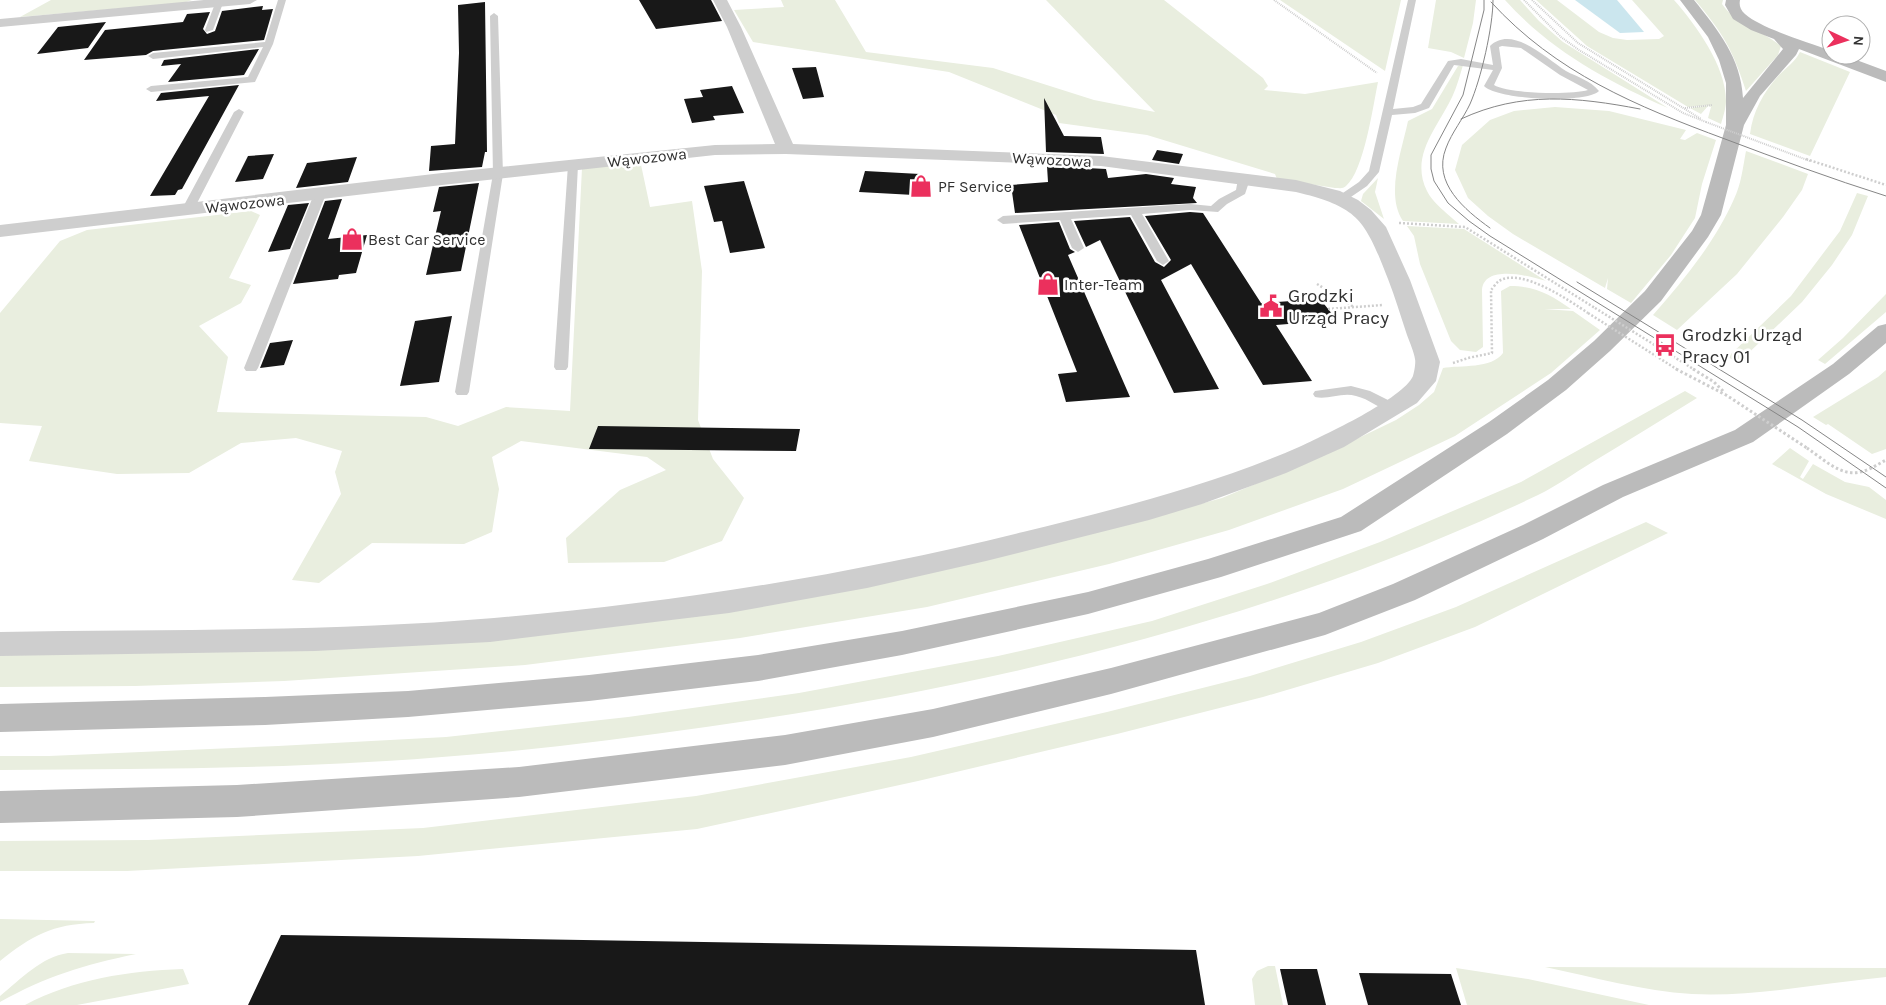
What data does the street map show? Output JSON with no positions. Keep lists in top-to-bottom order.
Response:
{
  "streets": {
    "street": ["Wąwozowa"]
  },
  "places": {
    "shop": ["PF Service", "Best Car Service", "Inter-Team"],
    "public building": ["Grodzki Urząd Pracy"],
    "bus stop": ["Grodzki Urząd Pracy 01"]
  },
  "north": "right"
}
